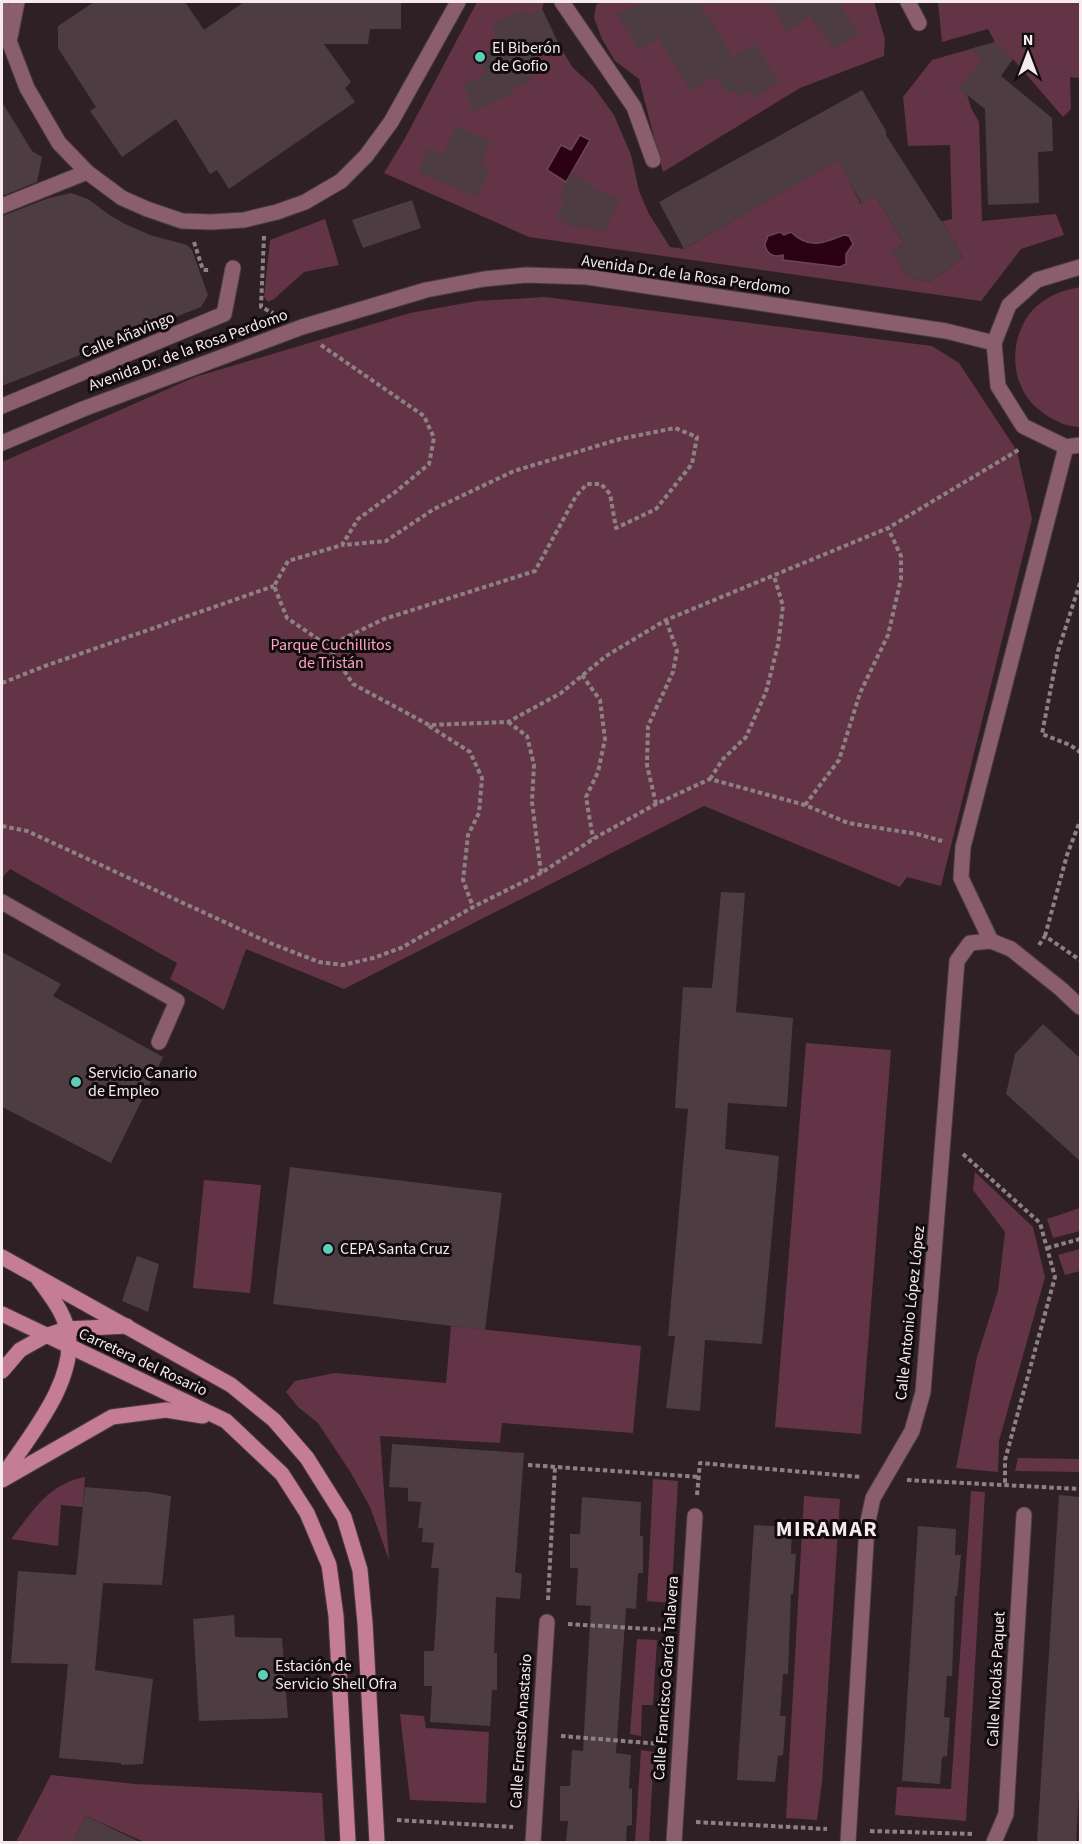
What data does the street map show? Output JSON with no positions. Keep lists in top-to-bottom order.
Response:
{
  "streets": {
    "main road": ["Carretera del Rosario"],
    "street": [
      "Avenida Dr. de la Rosa Perdomo",
      "Calle Añavingo",
      "Calle Antonio López López",
      "Calle Francisco García Talavera",
      "Calle Nicolás Paquet",
      "Calle Ernesto Anastasio"
    ]
  },
  "districts": ["MIRAMAR"],
  "parks": ["Parque Cuchillitos de Tristán"],
  "places": [
    "El Biberón de Gofio",
    "Servicio Canario de Empleo",
    "CEPA Santa Cruz",
    "Estación de Servicio Shell Ofra"
  ],
  "north": "top"
}
